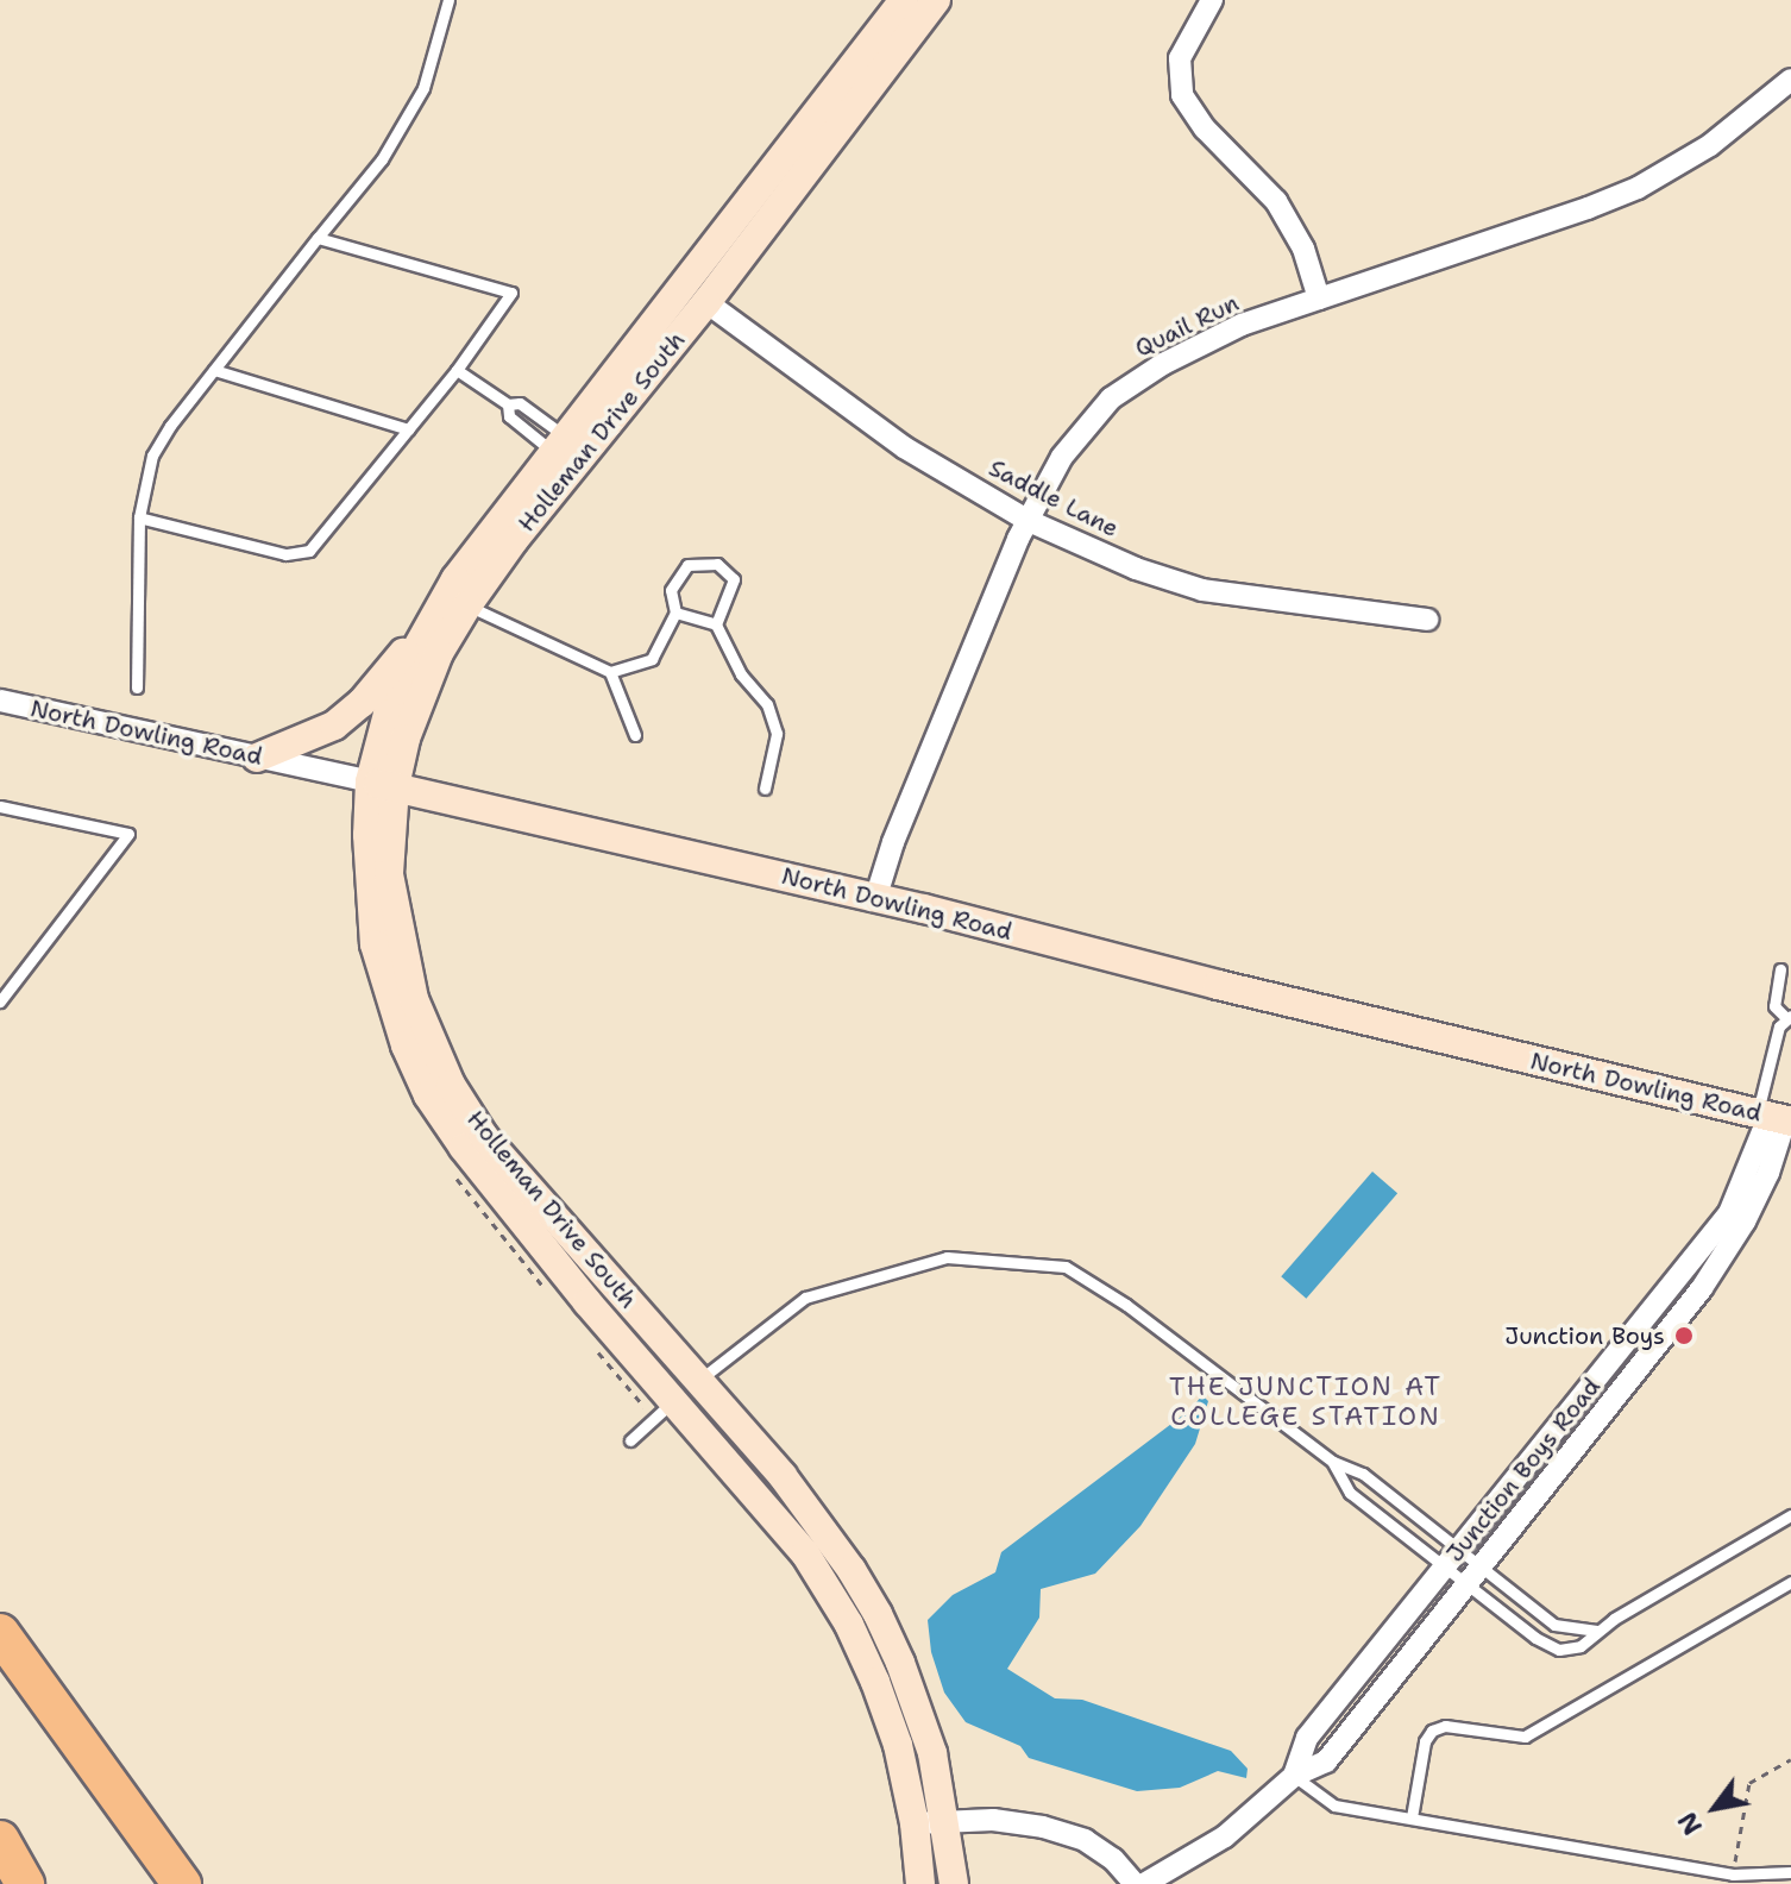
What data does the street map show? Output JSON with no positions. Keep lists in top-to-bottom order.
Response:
{
  "streets": {
    "street": [
      "Quail Run",
      "Holleman Drive South",
      "Saddle Lane",
      "North Dowling Road",
      "Junction Boys Road"
    ]
  },
  "crossings": [
    ["Quail Run", "Saddle Lane"],
    ["Quail Run", "North Dowling Road"],
    ["Holleman Drive South", "Saddle Lane"],
    ["Holleman Drive South", "North Dowling Road"],
    ["North Dowling Road", "Junction Boys Road"]
  ],
  "districts": ["THE JUNCTION AT COLLEGE STATION"],
  "places": ["Junction Boys"],
  "north": "bottom left"
}
